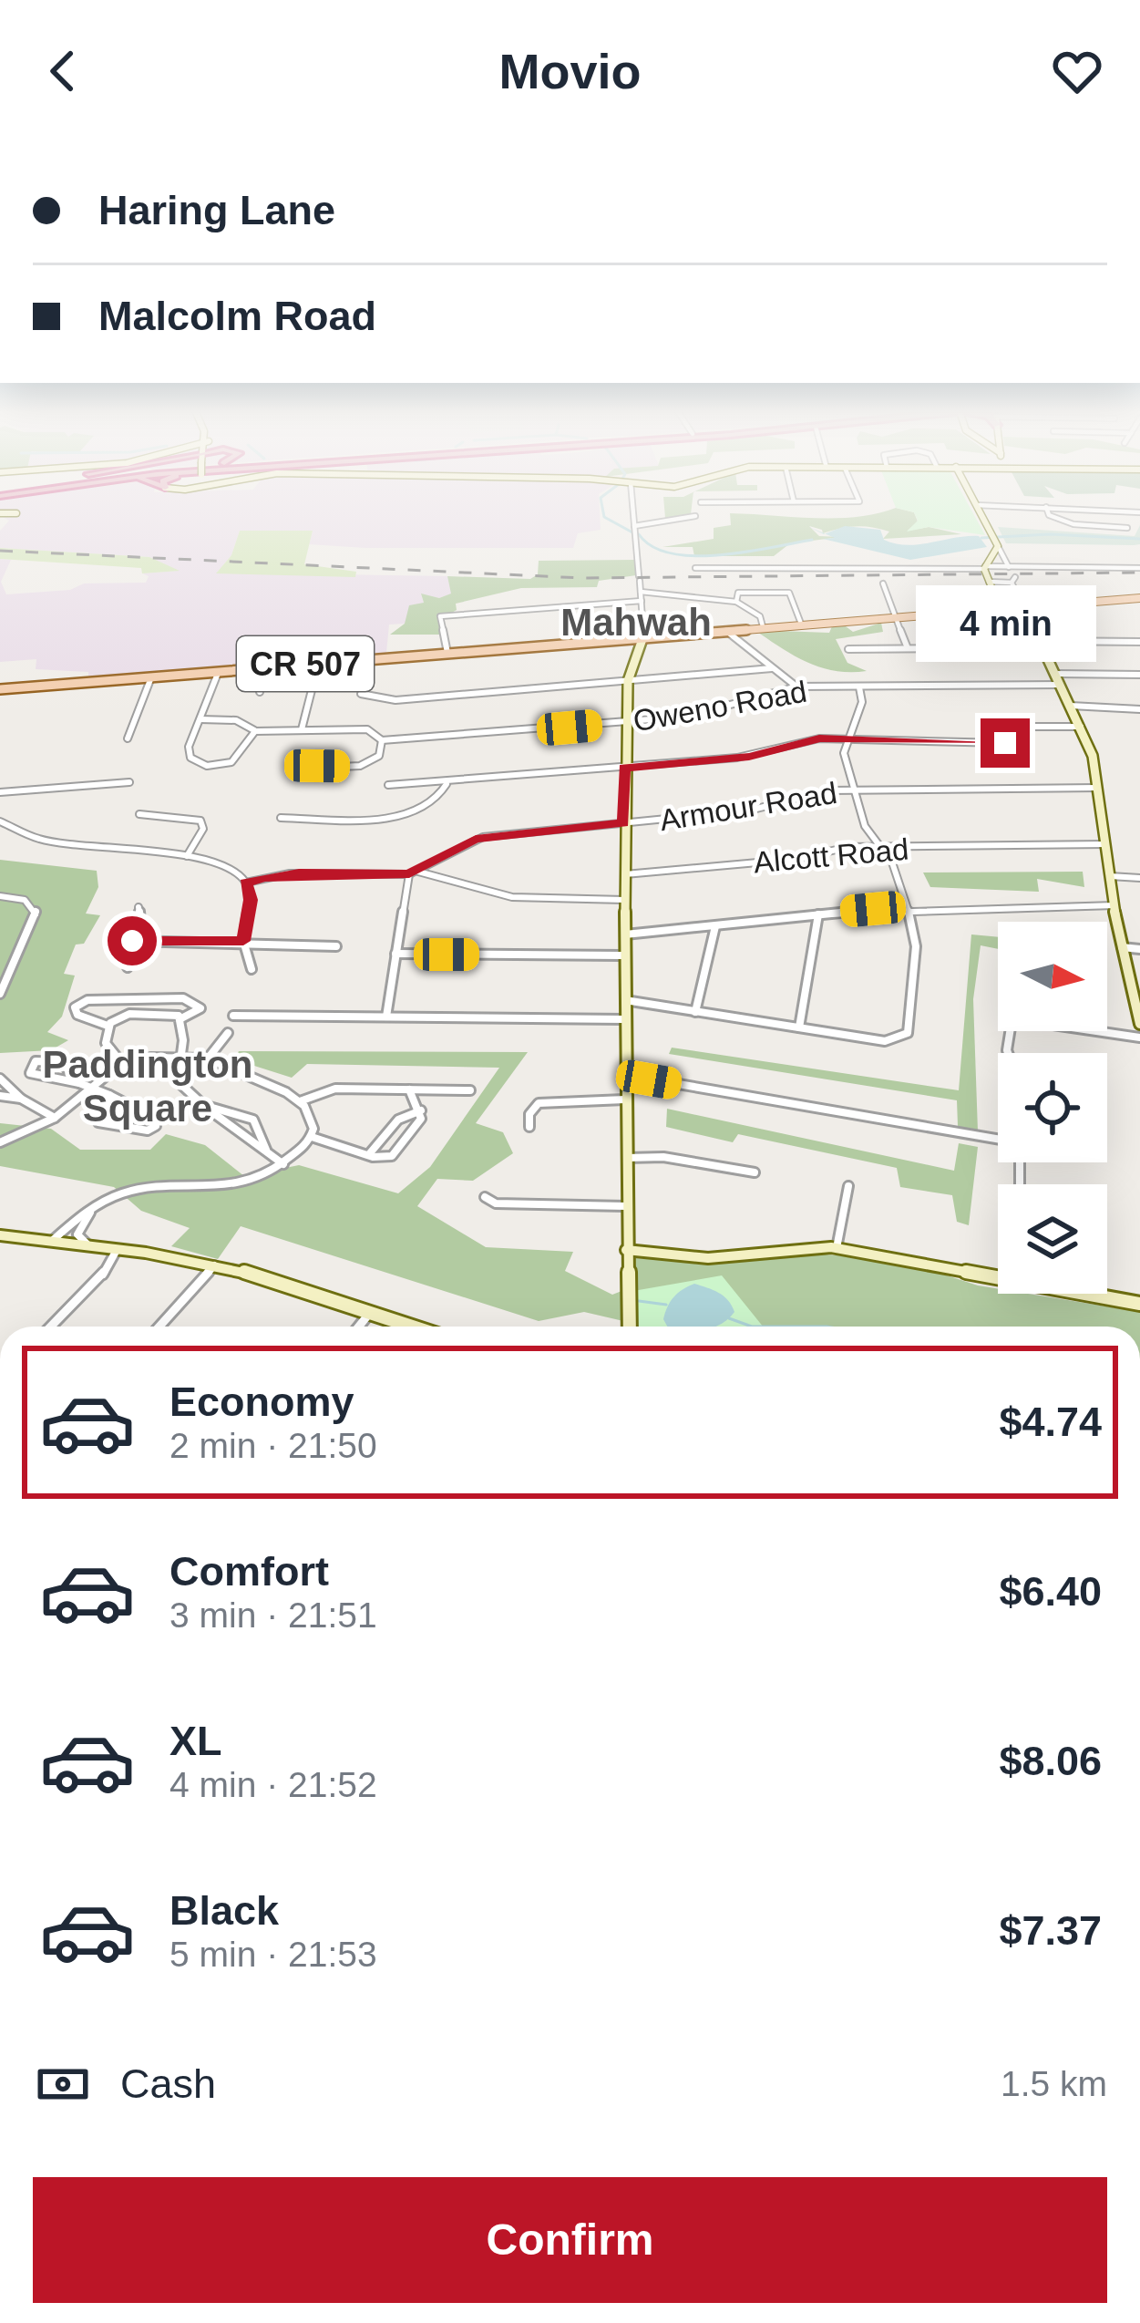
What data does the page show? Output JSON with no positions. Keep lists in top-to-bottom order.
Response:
{
  "streets": {
    "main road": ["CR 507"],
    "street": ["Oweno Road", "Armour Road", "Alcott Road"]
  },
  "districts": ["Mahwah", "Paddington Square"],
  "north": "right",
  "page": {
    "header": "Movio",
    "banner": ["Haring Lane", "Malcolm Road"],
    "bubble": "4 min",
    "list": [
      {
        "name": "Economy",
        "note": "2 min · 21:50",
        "value": "$4.74"
      },
      {
        "name": "Comfort",
        "note": "3 min · 21:51",
        "value": "$6.40"
      },
      {
        "name": "XL",
        "note": "4 min · 21:52",
        "value": "$8.06"
      },
      {
        "name": "Black",
        "note": "5 min · 21:53",
        "value": "$7.37"
      }
    ],
    "pay": ["Cash", "1.5 km"],
    "buttons": "Confirm"
  }
}
